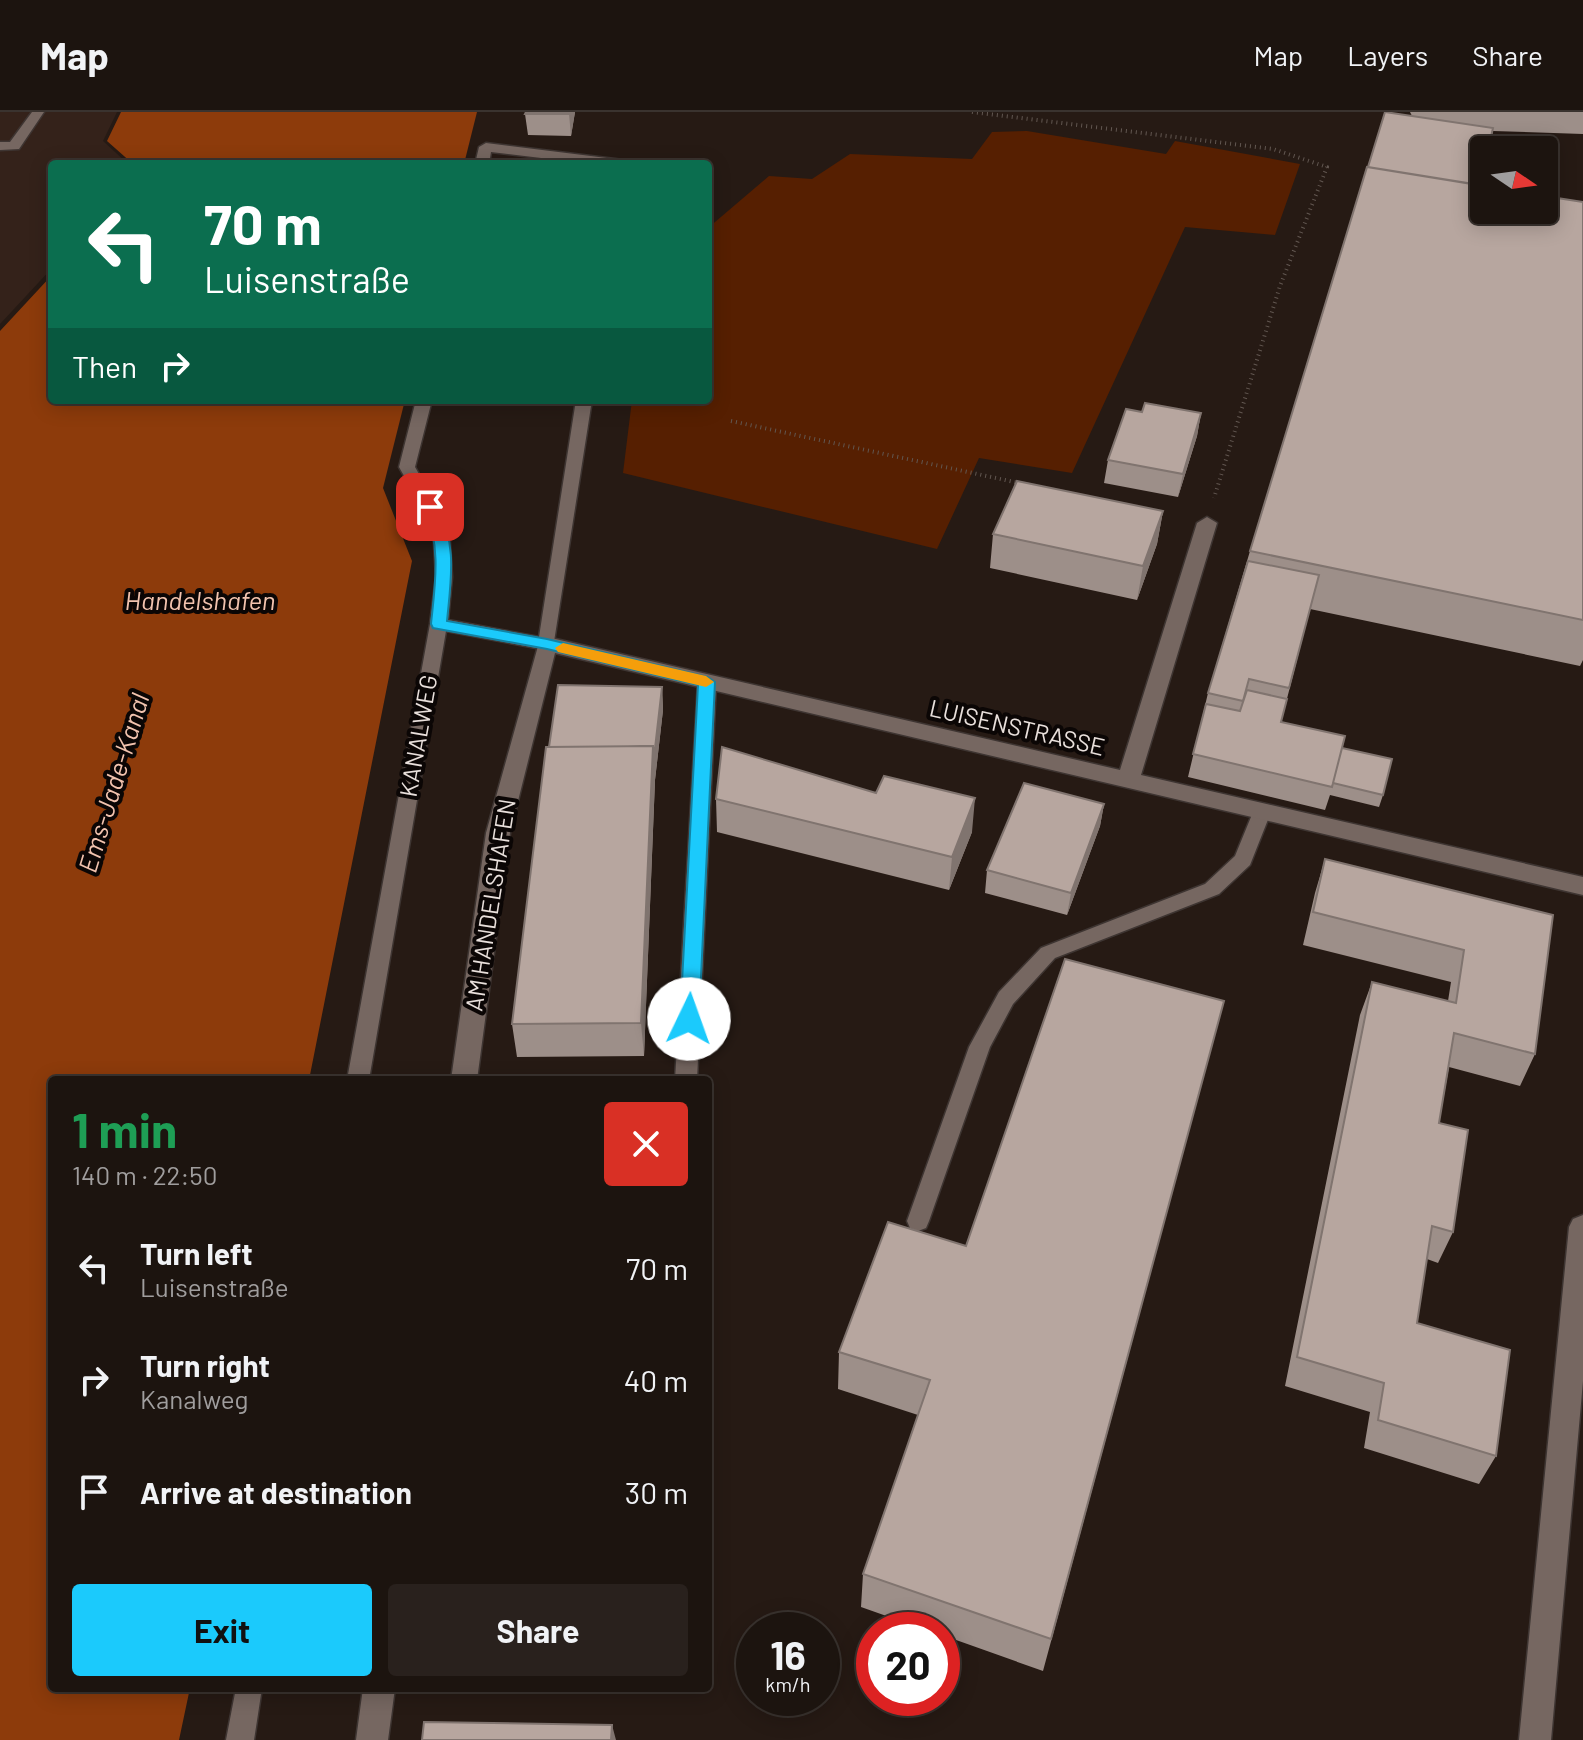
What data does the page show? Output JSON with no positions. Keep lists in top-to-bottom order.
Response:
{
  "streets": {
    "street": ["LUISENSTRASSE", "AM HANDELSHAFEN"],
    "lane": ["KANALWEG"]
  },
  "crossings": [
    ["LUISENSTRASSE", "KANALWEG"],
    ["LUISENSTRASSE", "AM HANDELSHAFEN"]
  ],
  "water": ["Handelshafen", "Ems-Jade-Kanal"],
  "north": "right",
  "page": {
    "header": "Map",
    "nav": ["Map", "Layers", "Share"],
    "turn": ["70 m", "Luisenstraße"],
    "then": "Then",
    "heading": ["1 min", "140 m · 22:50"],
    "list": [
      {
        "name": "Turn left",
        "note": "Luisenstraße",
        "value": "70 m"
      },
      {
        "name": "Turn right",
        "note": "Kanalweg",
        "value": "40 m"
      },
      {
        "name": "Arrive at destination",
        "value": "30 m"
      }
    ],
    "buttons": ["Exit", "Share"],
    "speed": "16 km/h",
    "limit": "20"
  }
}
